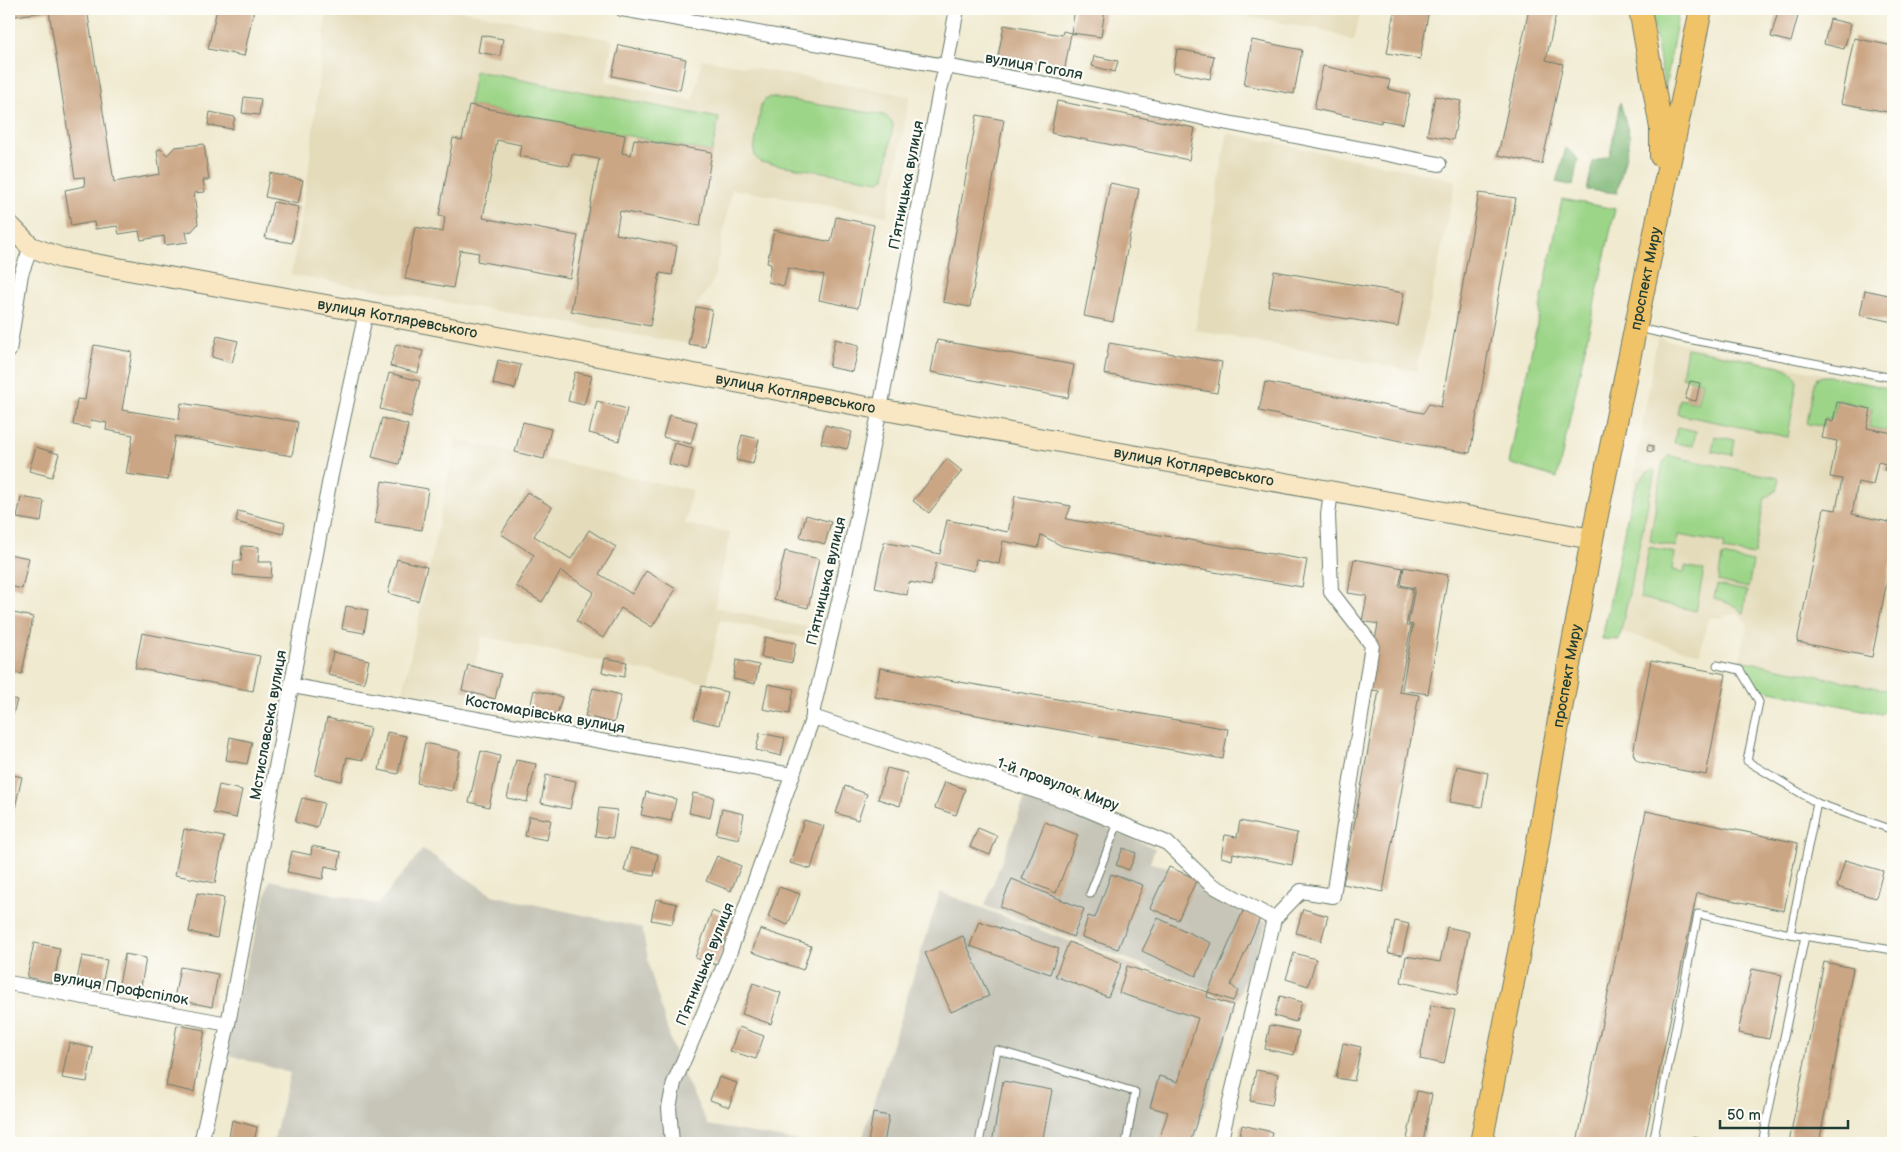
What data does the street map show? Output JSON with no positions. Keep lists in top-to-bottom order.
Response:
{
  "streets": {
    "main road": ["проспект Миру"],
    "street": [
      "вулиця Гоголя",
      "Пʼятницька вулиця",
      "вулиця Котляревського",
      "Костомарівська вулиця",
      "Мстиславська вулиця",
      "1-й провулок Миру",
      "вулиця Профспілок"
    ]
  },
  "crossings": [
    ["вулиця Гоголя", "Пʼятницька вулиця"],
    ["Пʼятницька вулиця", "вулиця Котляревського"],
    ["Пʼятницька вулиця", "Костомарівська вулиця"],
    ["Пʼятницька вулиця", "1-й провулок Миру"],
    ["проспект Миру", "вулиця Котляревського"],
    ["вулиця Котляревського", "Мстиславська вулиця"],
    ["Костомарівська вулиця", "Мстиславська вулиця"],
    ["Мстиславська вулиця", "вулиця Профспілок"]
  ],
  "scale_bar": "50 m"
}
